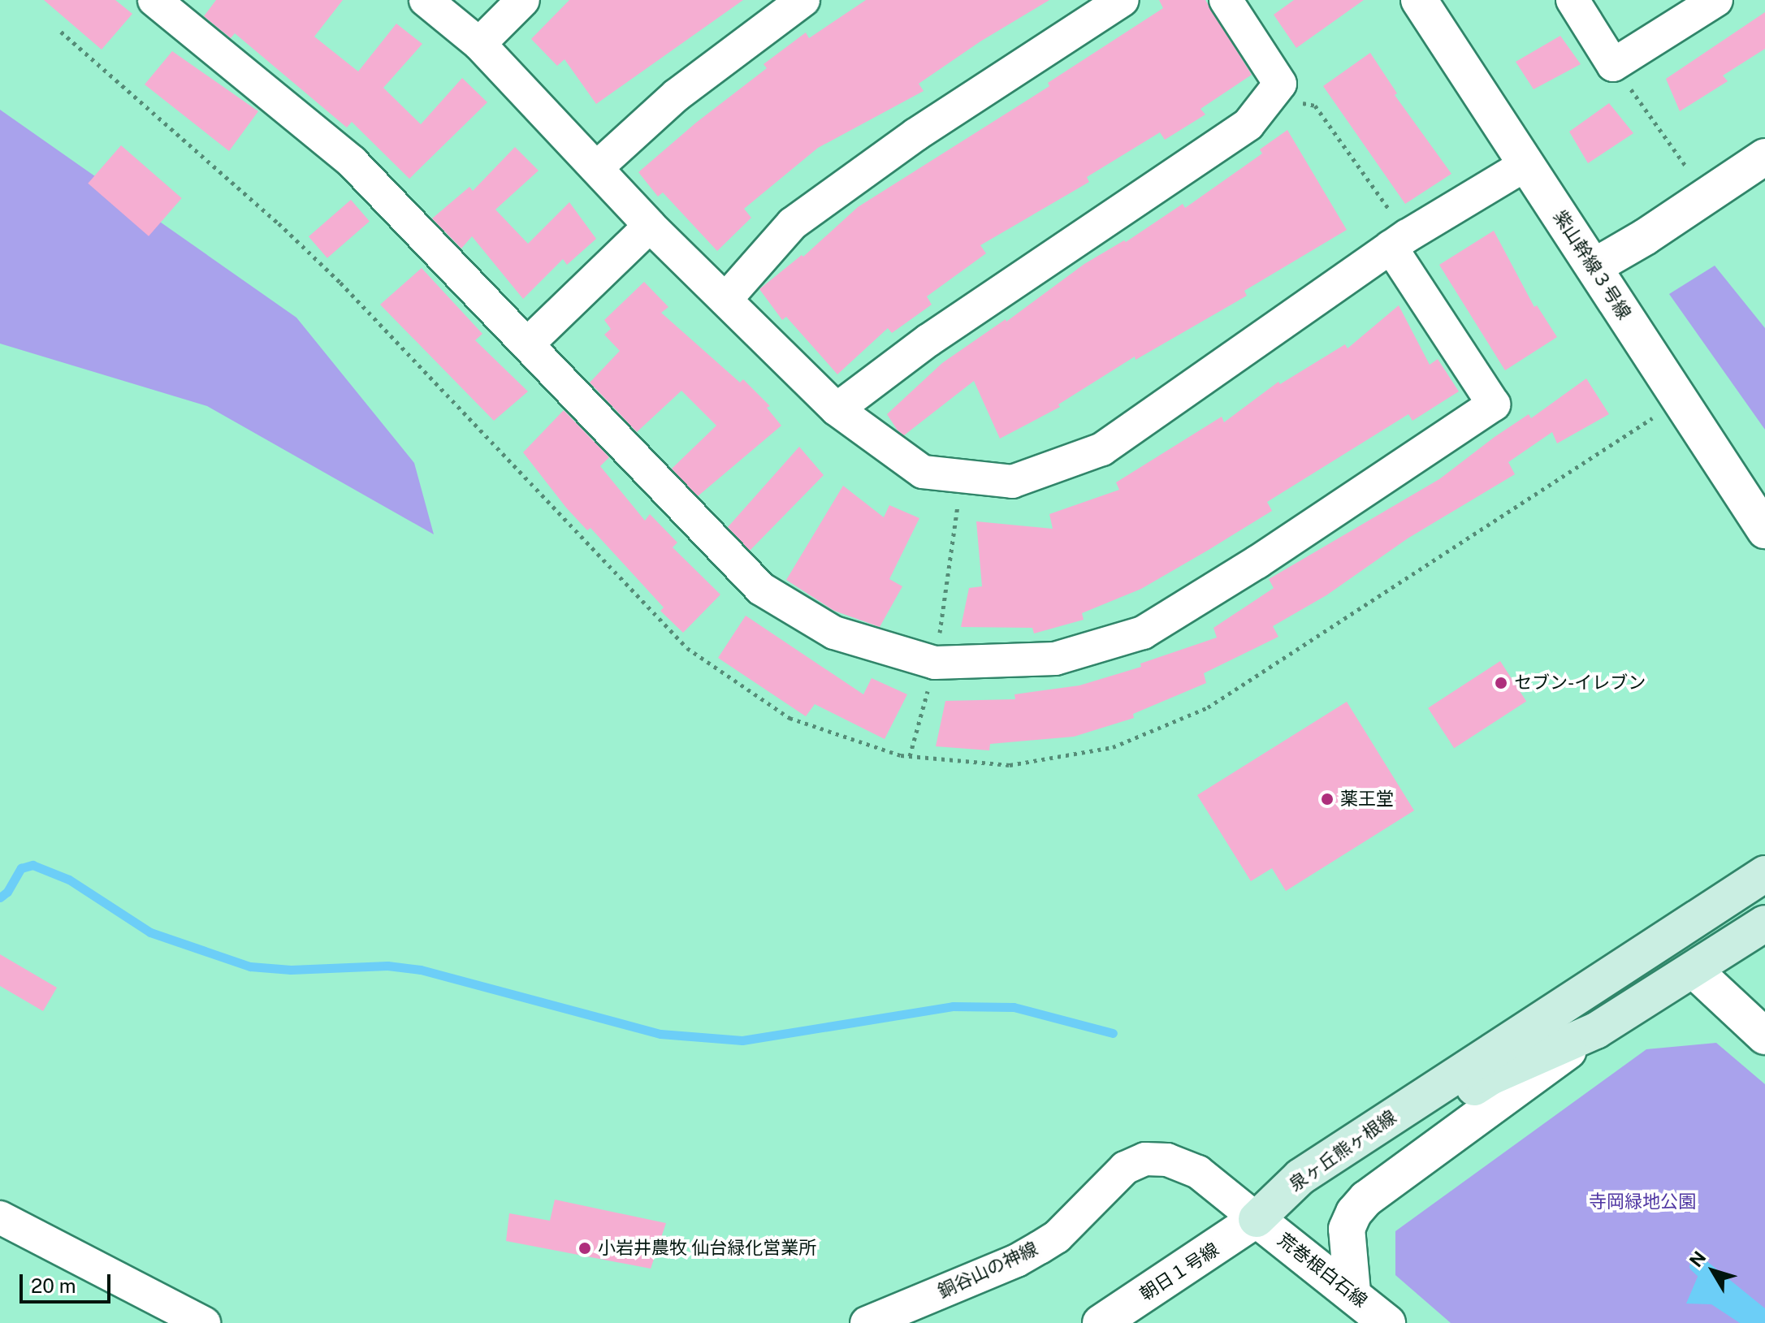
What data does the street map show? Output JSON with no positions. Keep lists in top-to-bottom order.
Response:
{
  "streets": {
    "main road": ["泉ヶ丘熊ヶ根線"],
    "street": [
      "紫山幹線３号線",
      "銅谷山の神線",
      "荒巻根白石線",
      "朝日１号線"
    ]
  },
  "crossings": [
    ["泉ヶ丘熊ヶ根線", "銅谷山の神線"],
    ["泉ヶ丘熊ヶ根線", "荒巻根白石線"],
    ["泉ヶ丘熊ヶ根線", "朝日１号線"],
    ["銅谷山の神線", "荒巻根白石線"],
    ["銅谷山の神線", "朝日１号線"],
    ["荒巻根白石線", "朝日１号線"]
  ],
  "parks": ["寺岡緑地公園"],
  "places": ["セブン-イレブン", "薬王堂", "小岩井農牧 仙台緑化営業所"],
  "scale_bar": "20 m",
  "north": "top left"
}
